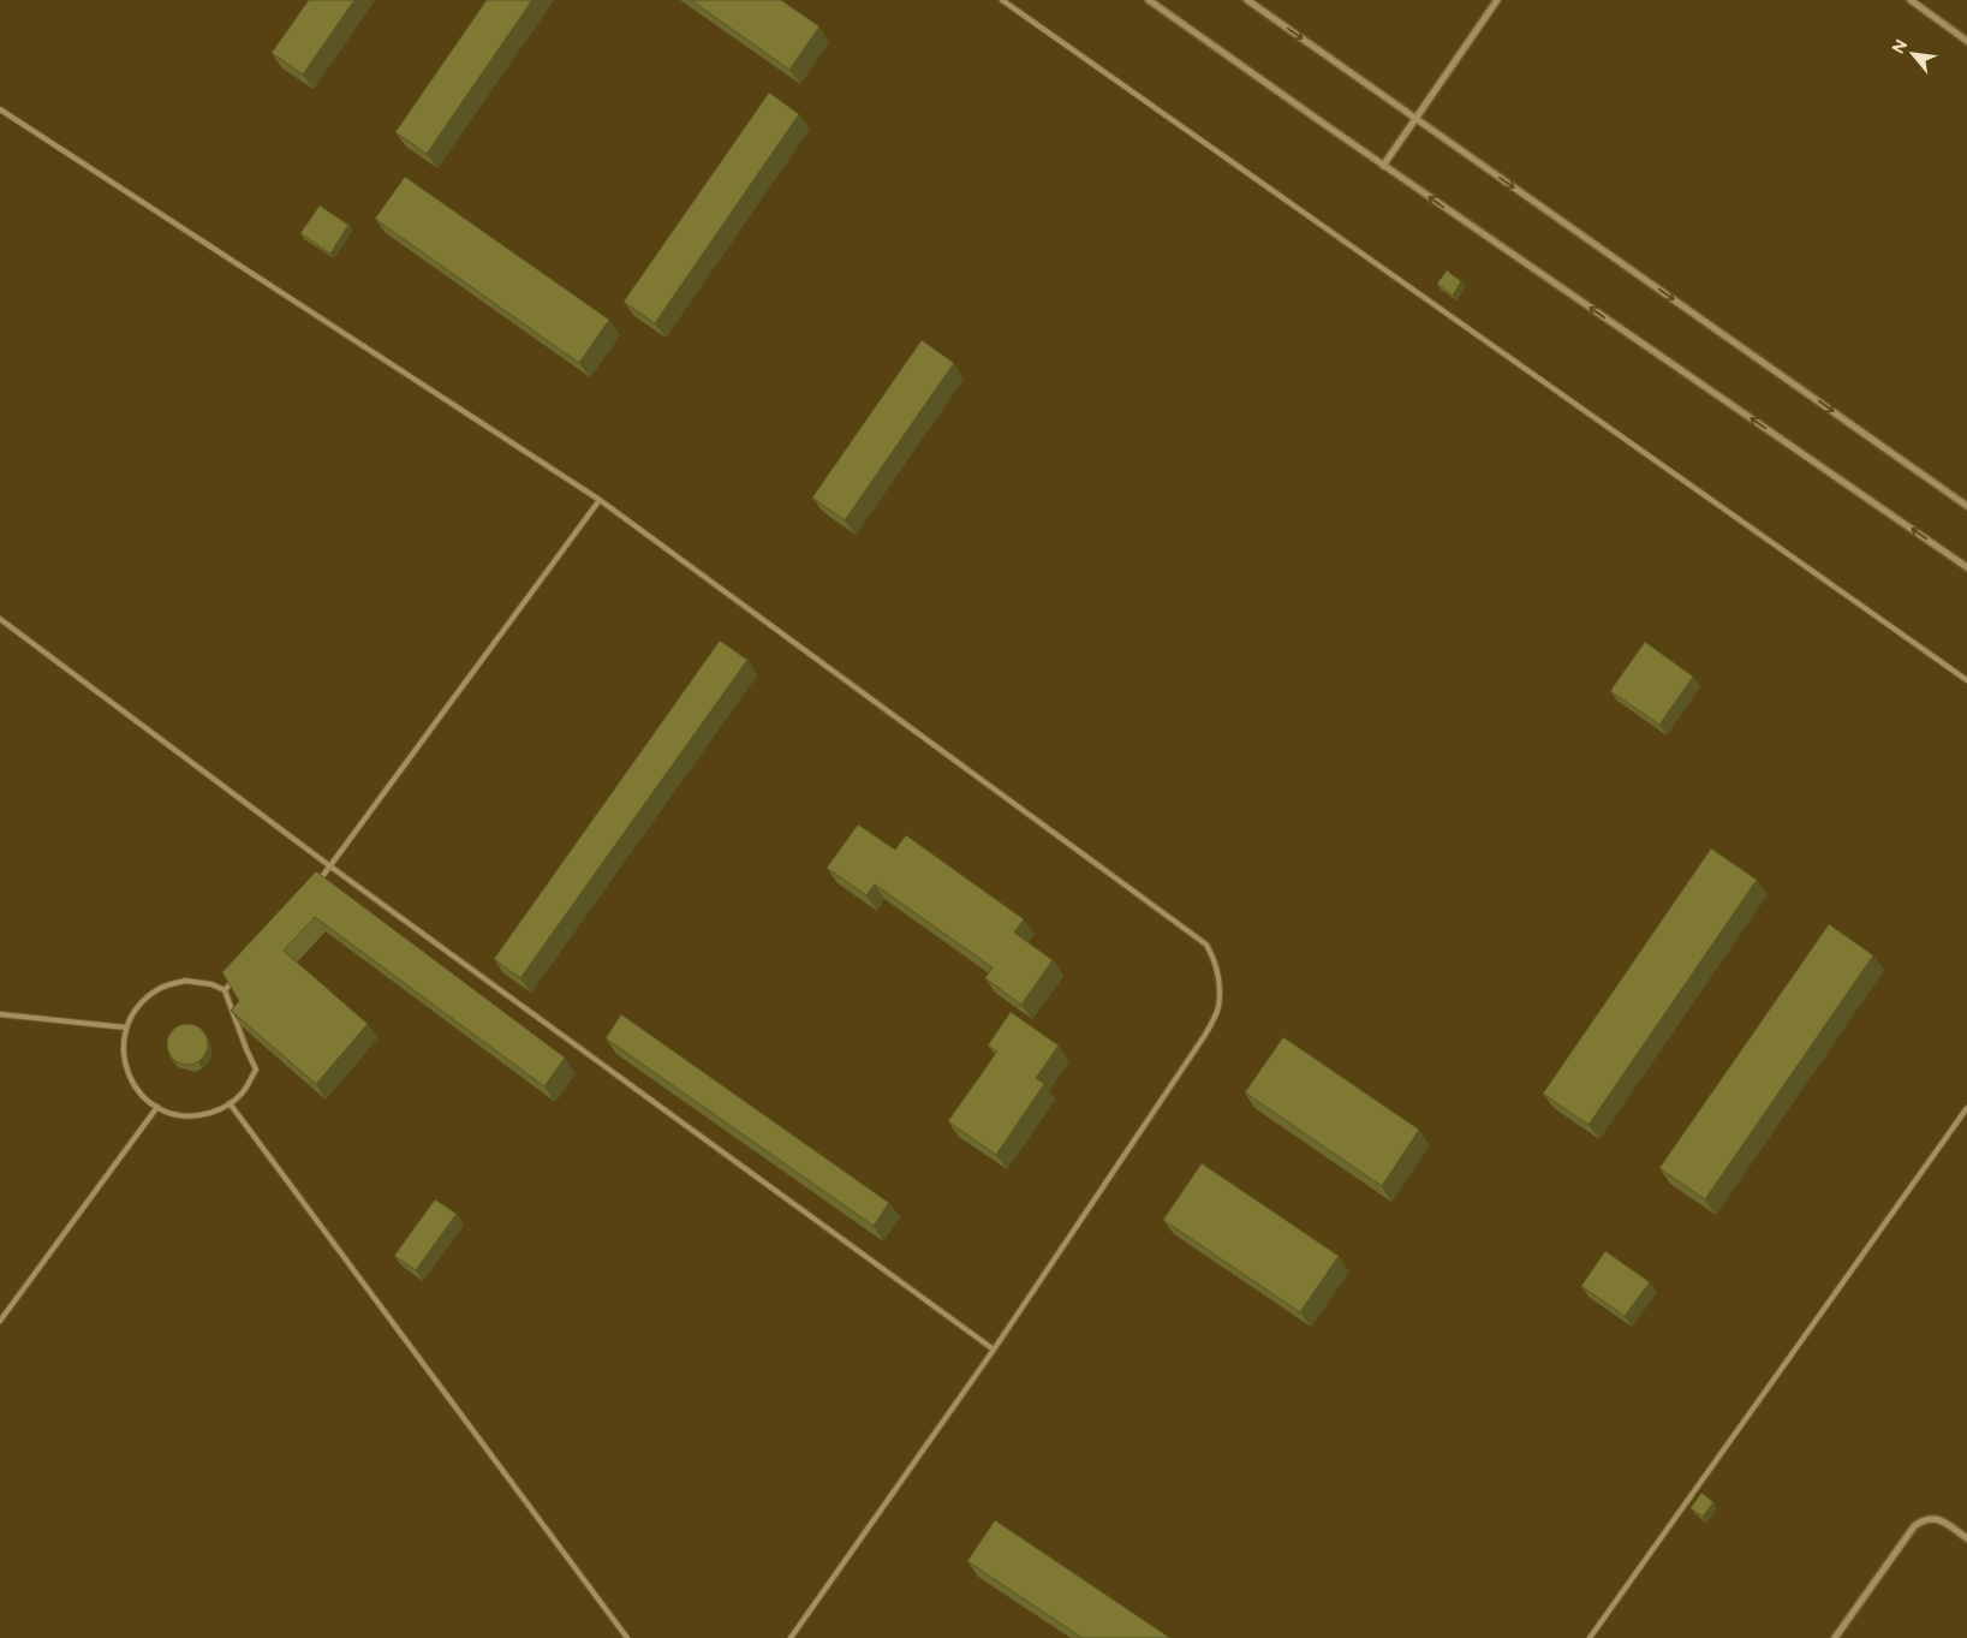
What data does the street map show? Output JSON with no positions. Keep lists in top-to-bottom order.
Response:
{
  "north": "top left"
}
